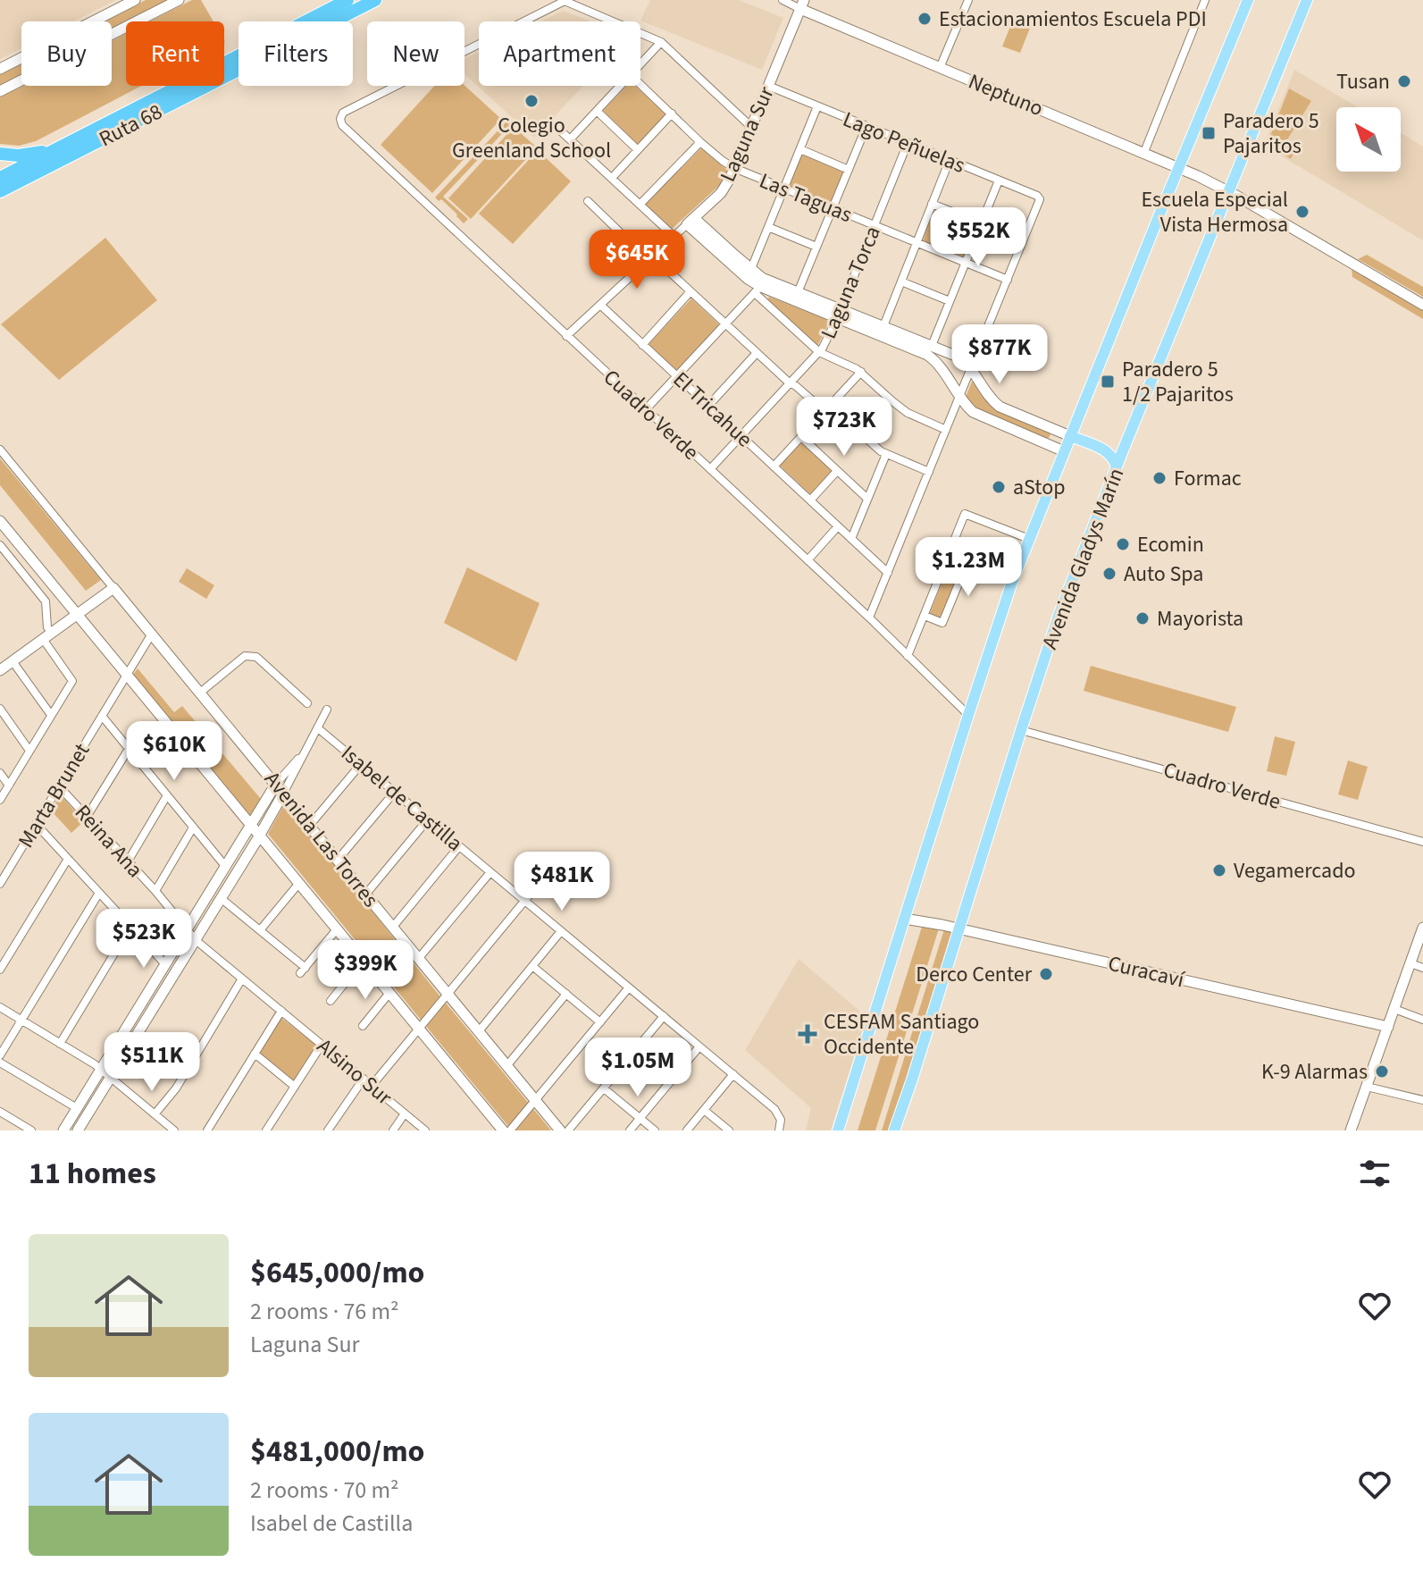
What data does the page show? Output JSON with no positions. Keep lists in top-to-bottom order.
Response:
{
  "streets": {
    "highway": ["Ruta 68"],
    "main road": ["Avenida Gladys Marín"],
    "street": [
      "Neptuno",
      "Laguna Sur",
      "Lago Peñuelas",
      "Las Taguas",
      "Laguna Torca",
      "El Tricahue",
      "Cuadro Verde",
      "Marta Brunet",
      "Isabel de Castilla",
      "Avenida Las Torres",
      "Reina Ana",
      "Curacaví",
      "Alsino Sur"
    ]
  },
  "crossings": [
    ["Neptuno", "Laguna Sur"],
    ["Neptuno", "Avenida Gladys Marín"],
    ["Laguna Sur", "Lago Peñuelas"],
    ["Laguna Sur", "Las Taguas"],
    ["Laguna Sur", "El Tricahue"],
    ["Laguna Sur", "Cuadro Verde"],
    ["Lago Peñuelas", "Las Taguas"],
    ["Lago Peñuelas", "Laguna Torca"],
    ["Las Taguas", "Laguna Torca"],
    ["Laguna Torca", "El Tricahue"],
    ["Laguna Torca", "Cuadro Verde"],
    ["Cuadro Verde", "Avenida Gladys Marín"],
    ["Avenida Gladys Marín", "Curacaví"],
    ["Marta Brunet", "Avenida Las Torres"],
    ["Marta Brunet", "Reina Ana"],
    ["Reina Ana", "Alsino Sur"]
  ],
  "places": {
    "other": [
      "Estacionamientos Escuela PDI",
      "Tusan",
      "Colegio Greenland School",
      "Escuela Especial Vista Hermosa",
      "Formac",
      "aStop",
      "Ecomin",
      "Auto Spa",
      "Mayorista",
      "Vegamercado",
      "Derco Center",
      "K-9 Alarmas"
    ],
    "transit": ["Paradero 5 Pajaritos", "Paradero 5 1/2 Pajaritos"],
    "health": ["CESFAM Santiago Occidente"]
  },
  "north": "top left",
  "page": {
    "chip": [
      "Buy",
      "Rent",
      "Filters",
      "New",
      "Apartment"
    ],
    "price": [
      "$552K",
      "$645K",
      "$877K",
      "$723K",
      "$1.23M",
      "$610K",
      "$481K",
      "$523K",
      "$399K",
      "$511K",
      "$1.05M"
    ],
    "heading": "11 homes",
    "list": [
      {
        "name": "$645,000/mo",
        "note": "2 rooms · 76 m² · Laguna Sur"
      },
      {
        "name": "$481,000/mo",
        "note": "2 rooms · 70 m² · Isabel de Castilla"
      }
    ]
  }
}
